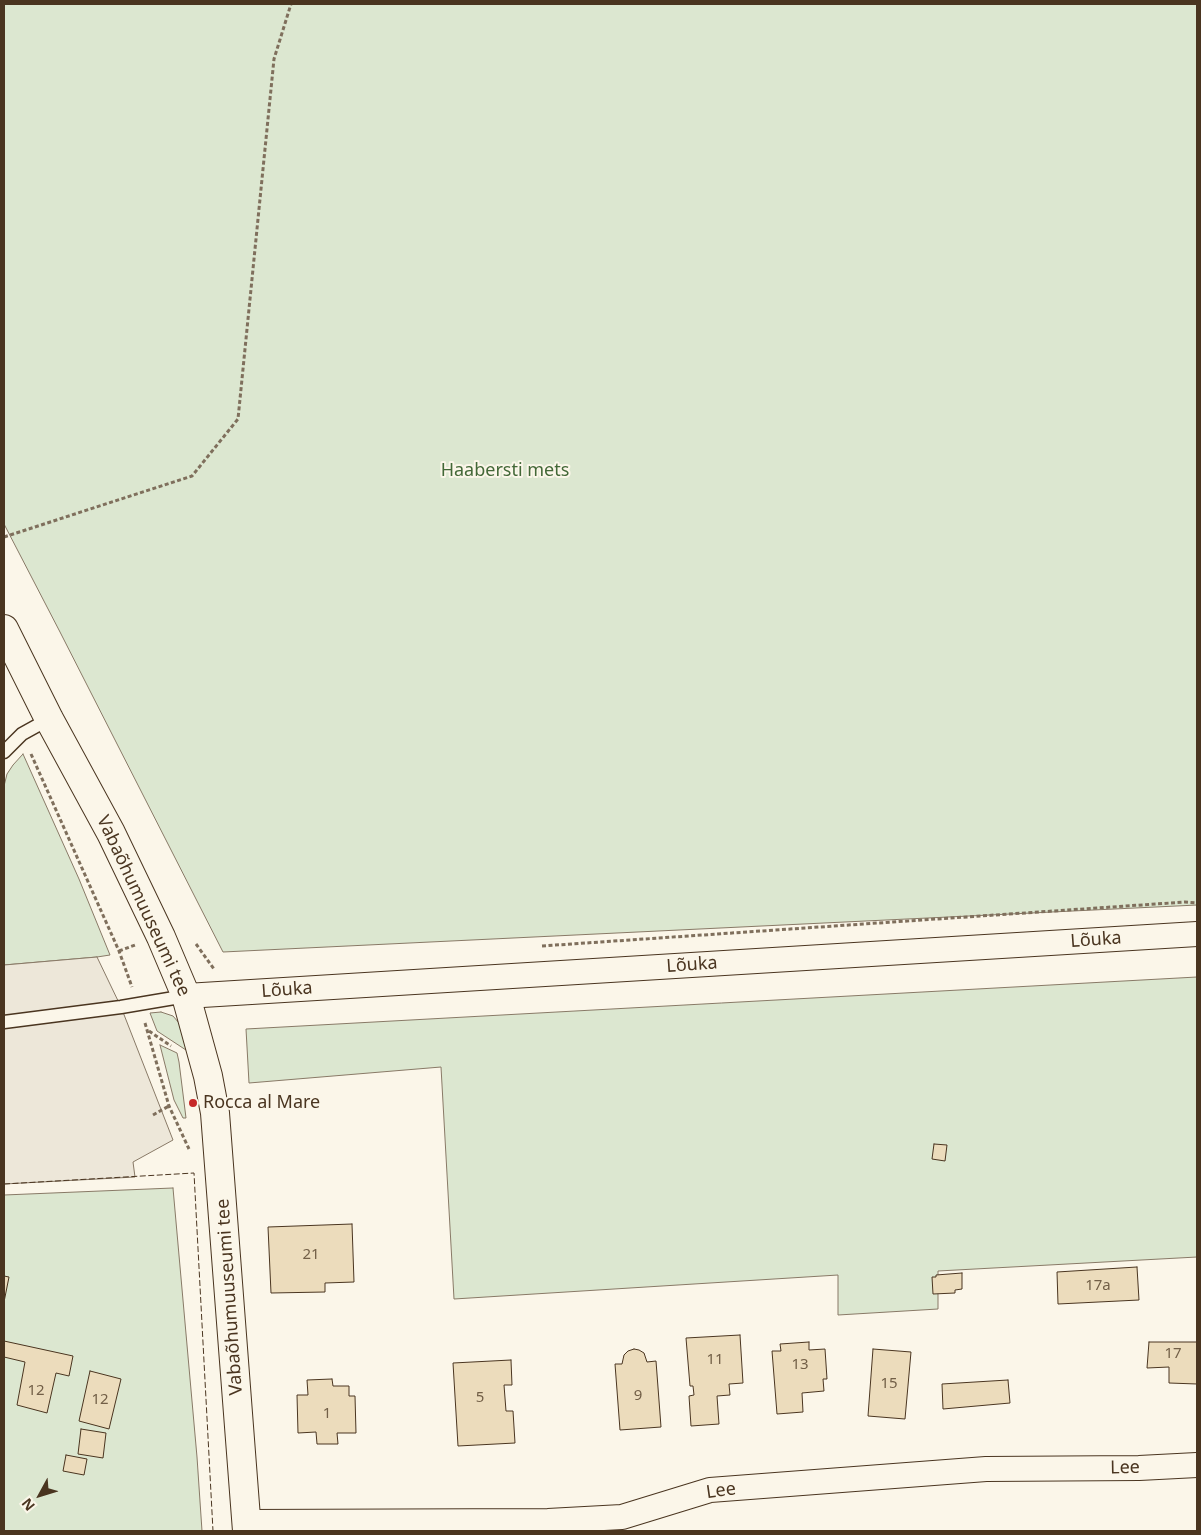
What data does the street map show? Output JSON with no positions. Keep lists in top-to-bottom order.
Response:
{
  "streets": {
    "street": ["Vabaõhumuuseumi tee", "Lõuka", "Lee"]
  },
  "crossings": [
    ["Vabaõhumuuseumi tee", "Lõuka"],
    ["Vabaõhumuuseumi tee", "Lee"]
  ],
  "parks": ["Haabersti mets"],
  "places": ["Rocca al Mare"],
  "house_numbers": [
    "21",
    "17a",
    "17",
    "11",
    "13",
    "15",
    "12",
    "9",
    "5",
    "12",
    "1"
  ],
  "north": "bottom left"
}
